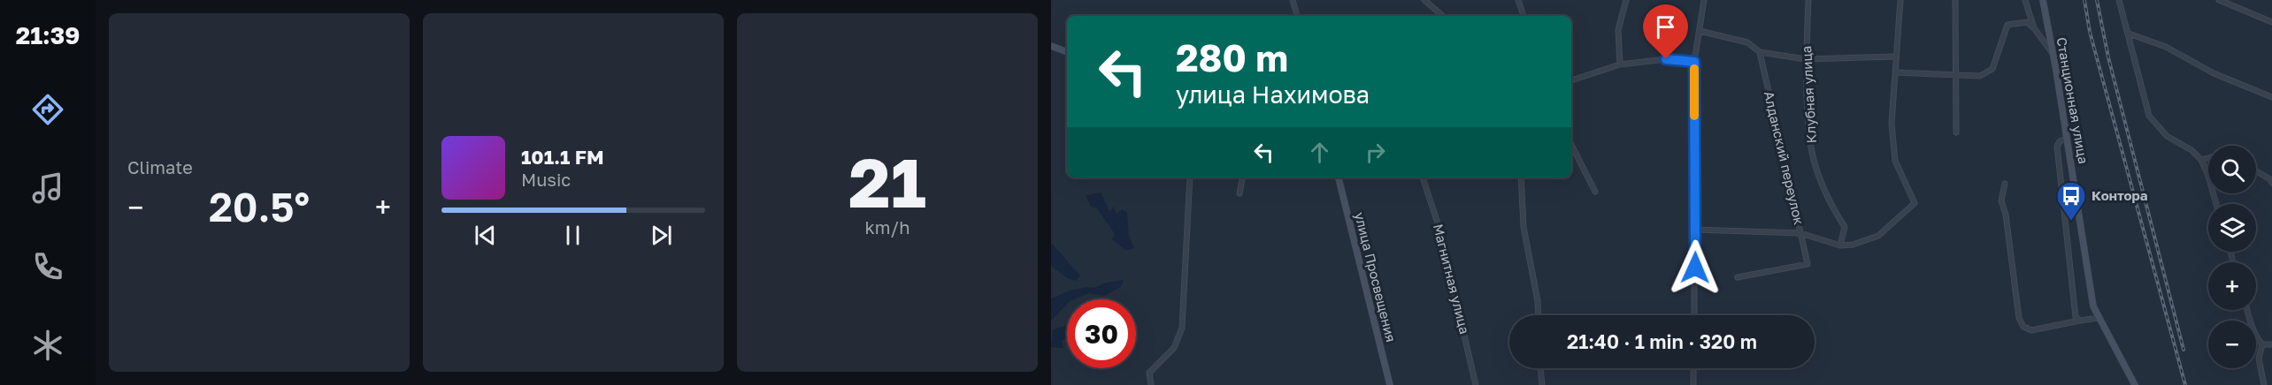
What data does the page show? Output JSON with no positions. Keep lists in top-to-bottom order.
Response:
{
  "streets": {
    "main road": ["Станционная улица", "улица Просвещения"],
    "street": ["Клубная улица", "Алданский переулок", "Магнитная улица"]
  },
  "places": {
    "bus stop": ["Контора"]
  },
  "page": {
    "tabs": "21:39",
    "tile": [
      "Climate",
      ["21", "km/h"]
    ],
    "turn": ["280 m", "улица Нахимова"],
    "song": ["101.1 FM", "Music"],
    "map_buttons": ["+", "−"],
    "heat": ["−", "20.5°", "+"],
    "limit": "30",
    "trip": "21:40 · 1 min · 320 m"
  }
}
